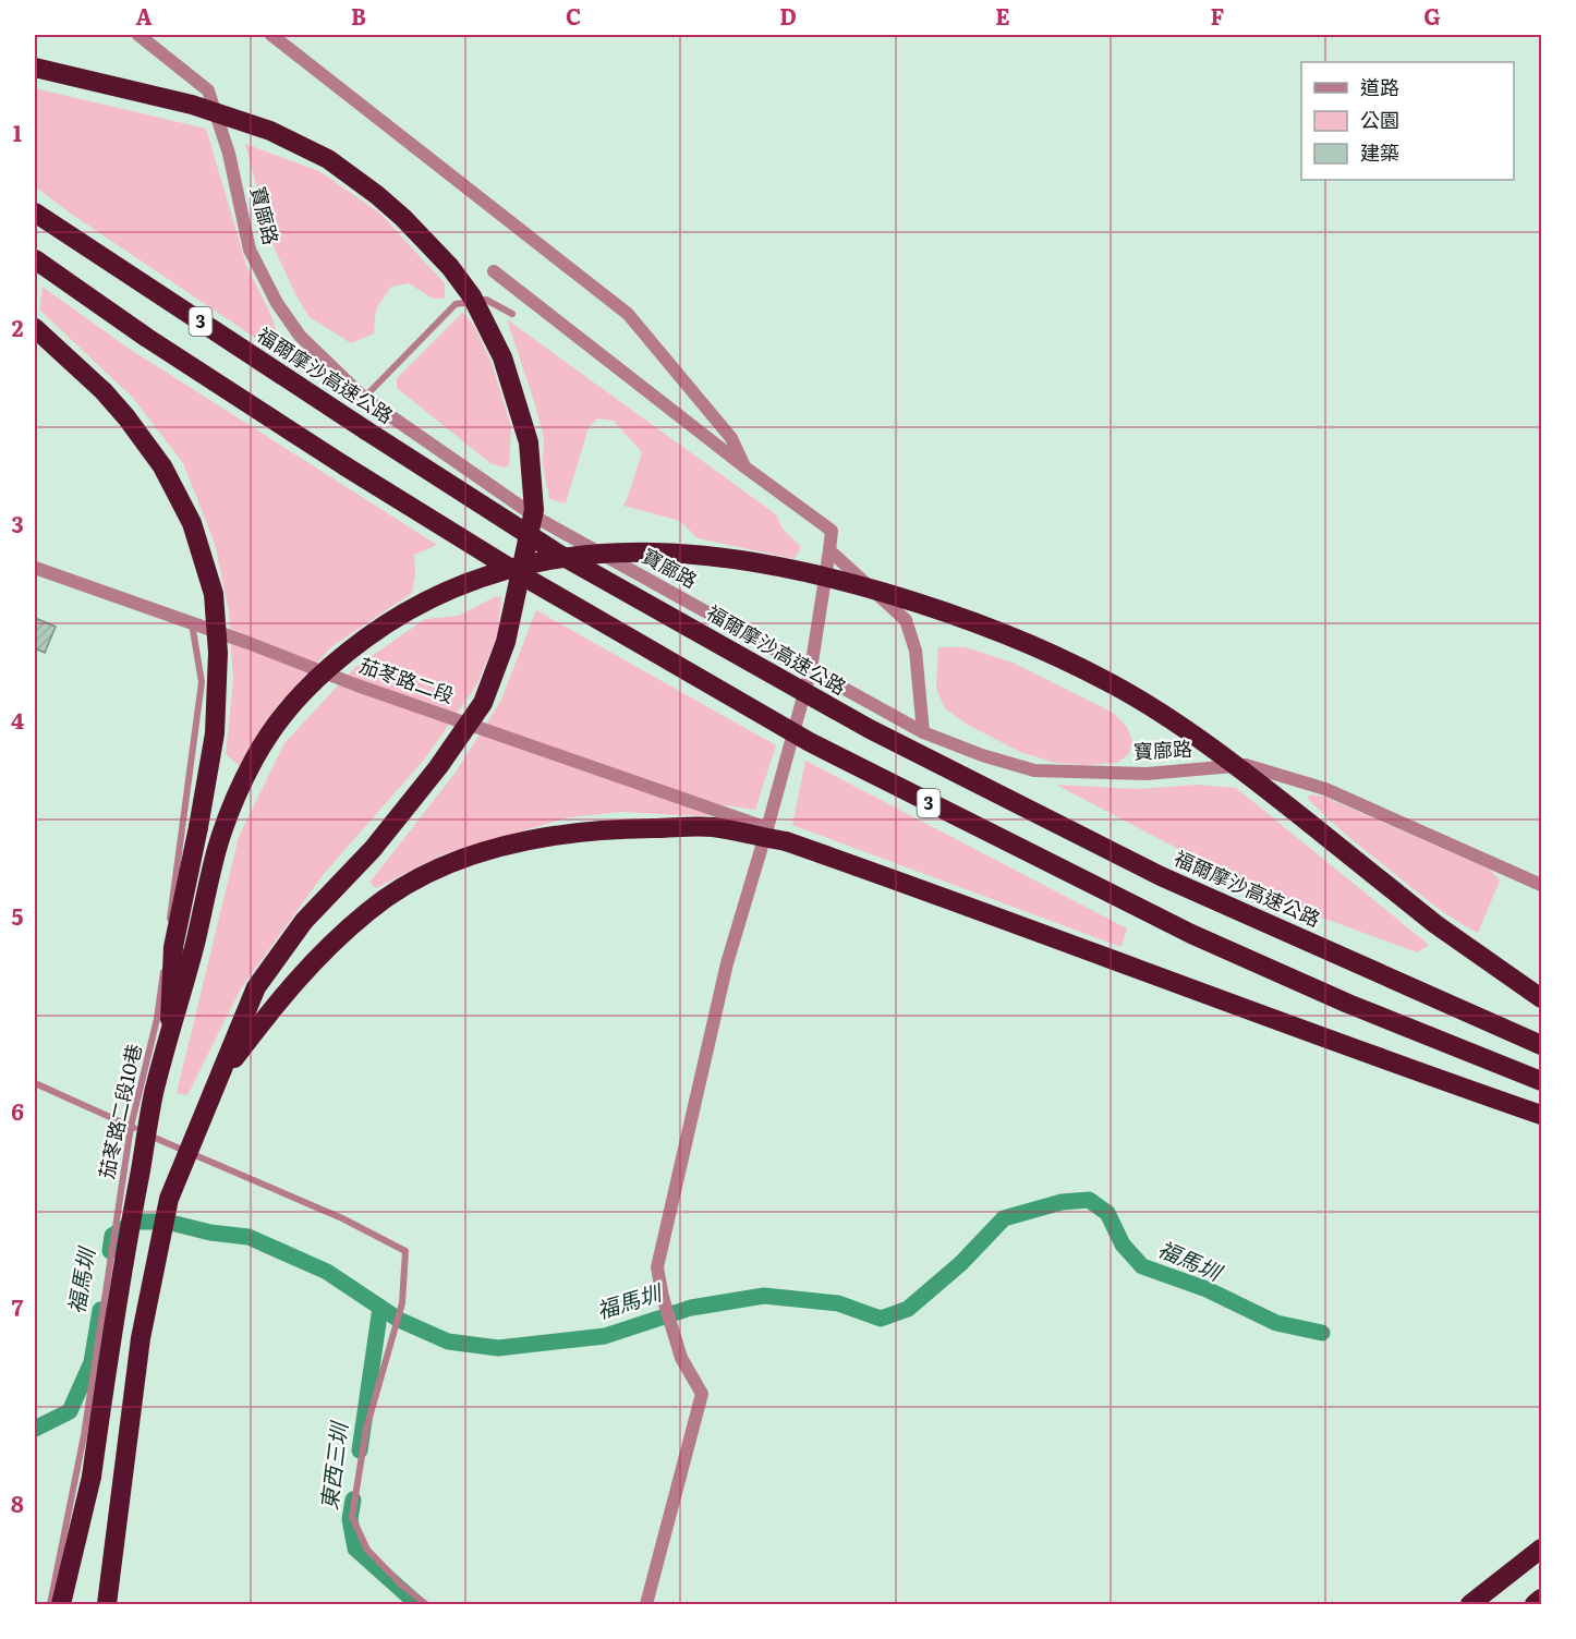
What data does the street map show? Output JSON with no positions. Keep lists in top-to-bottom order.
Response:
{
  "streets": {
    "highway": ["3", "福爾摩沙高速公路"],
    "street": ["寶廍路", "茄苳路二段"],
    "lane": ["茄苳路二段10巷"]
  },
  "crossings": [
    ["茄苳路二段", "茄苳路二段10巷"]
  ],
  "water": ["福馬圳", "東西三圳"],
  "legend": ["道路", "公園", "建築"],
  "grid": {
    "columns": [
      "A",
      "B",
      "C",
      "D",
      "E",
      "F",
      "G"
    ],
    "rows": [
      "1",
      "2",
      "3",
      "4",
      "5",
      "6",
      "7",
      "8"
    ]
  }
}
